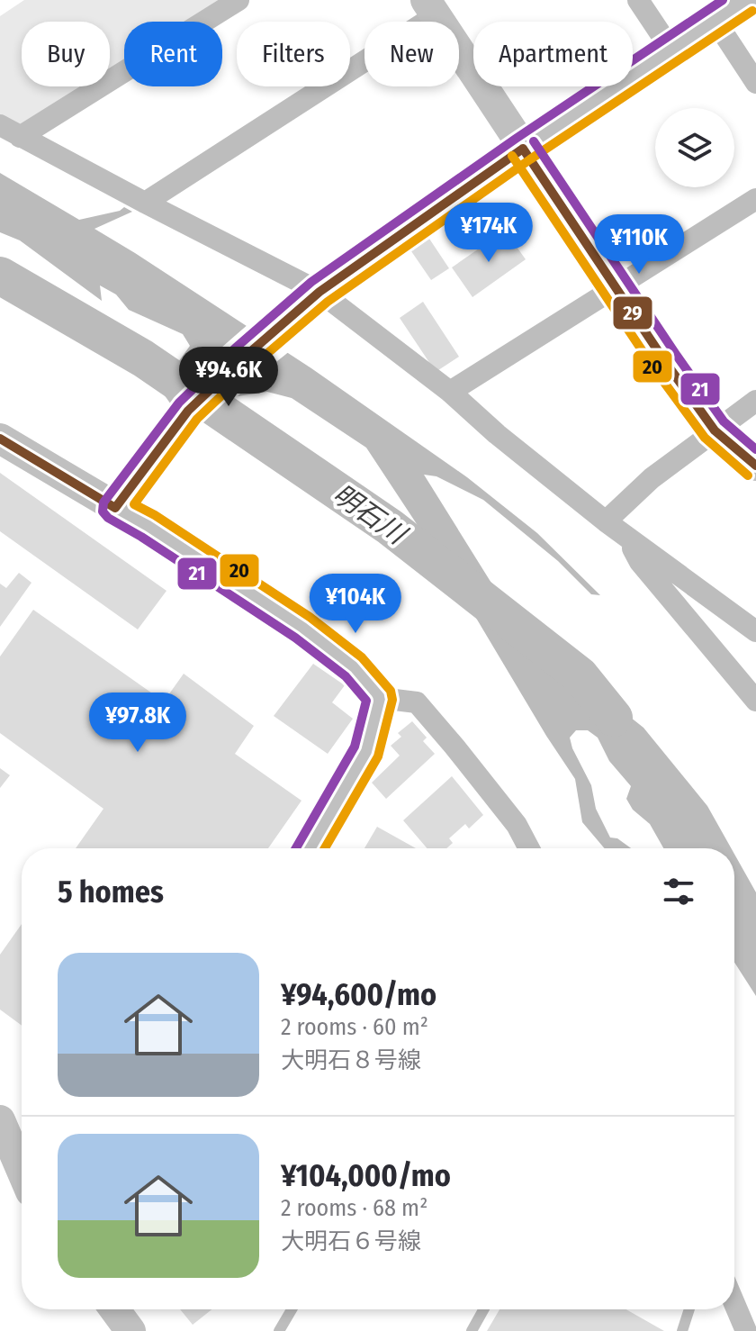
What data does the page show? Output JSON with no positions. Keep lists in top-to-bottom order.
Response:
{
  "water": ["明石川"],
  "lines": ["transit line 21", "transit line 20", "transit line 29"],
  "page": {
    "chip": [
      "Buy",
      "Rent",
      "Filters",
      "New",
      "Apartment"
    ],
    "price": [
      "¥174K",
      "¥110K",
      "¥94.6K",
      "¥104K",
      "¥97.8K"
    ],
    "heading": "5 homes",
    "list": [
      {
        "name": "¥94,600/mo",
        "note": "2 rooms · 60 m² · 大明石８号線"
      },
      {
        "name": "¥104,000/mo",
        "note": "2 rooms · 68 m² · 大明石６号線"
      }
    ]
  }
}
